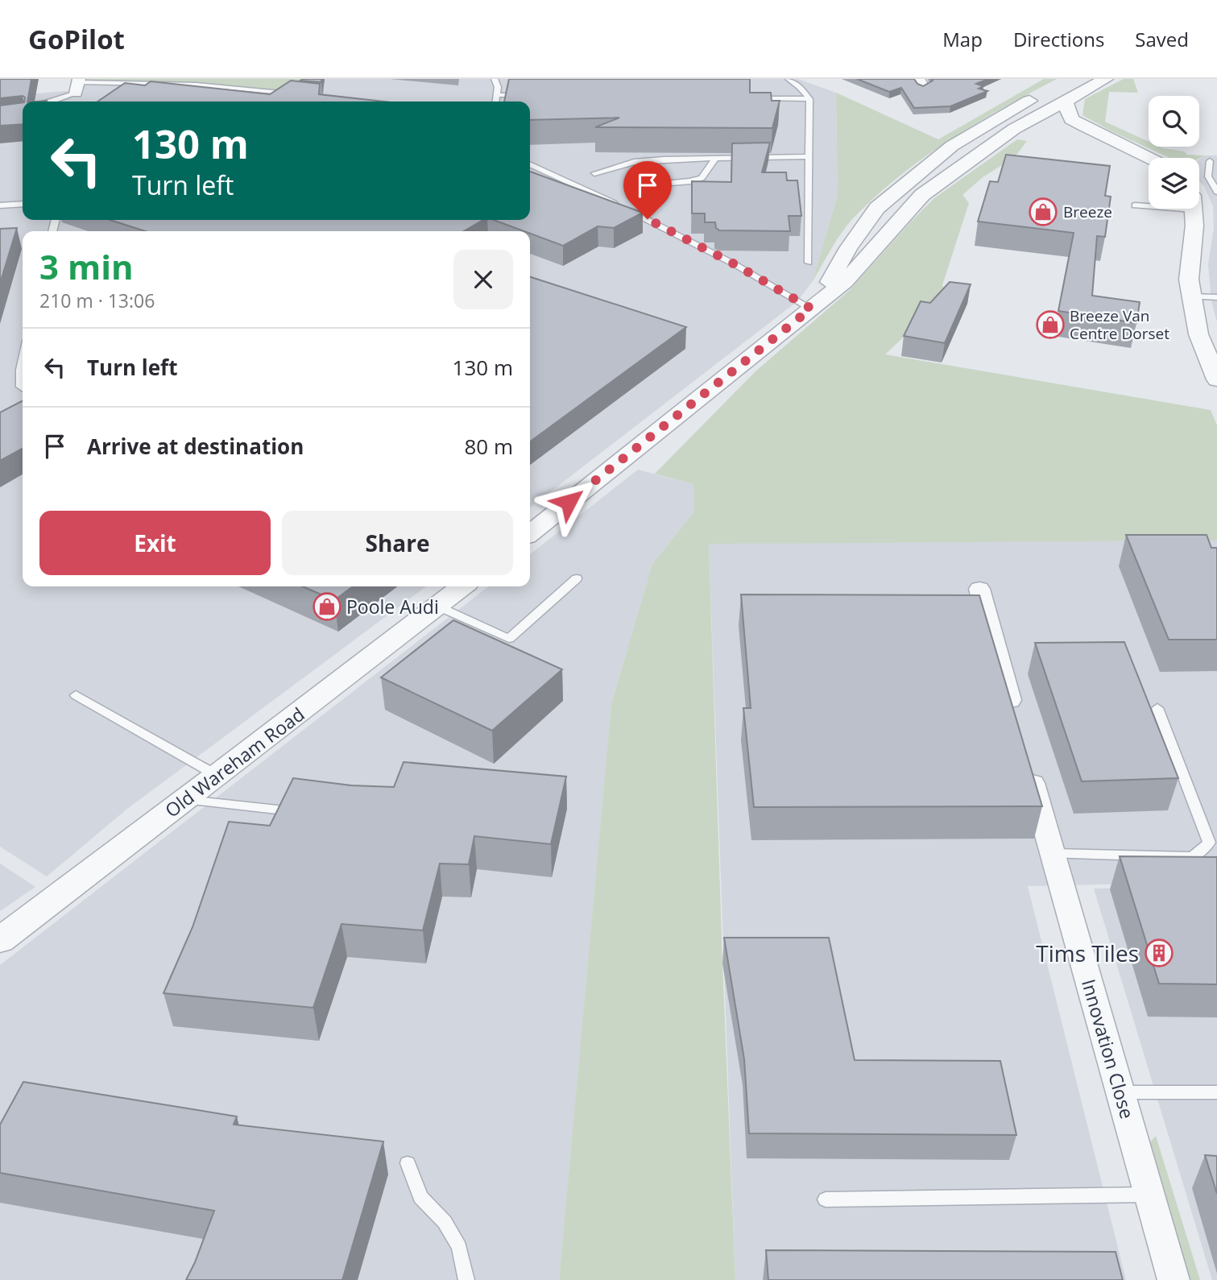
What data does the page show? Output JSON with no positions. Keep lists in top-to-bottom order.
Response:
{
  "streets": {
    "street": ["Old Wareham Road", "Innovation Close"]
  },
  "places": {
    "shop": ["Breeze", "Breeze Van Centre Dorset", "Poole Audi"],
    "building": ["Tims Tiles"]
  },
  "page": {
    "header": "GoPilot",
    "nav": ["Map", "Directions", "Saved"],
    "turn": ["130 m", "Turn left"],
    "heading": ["3 min", "210 m · 13:06"],
    "list": [
      {
        "name": "Turn left",
        "value": "130 m"
      },
      {
        "name": "Arrive at destination",
        "value": "80 m"
      }
    ],
    "buttons": ["Exit", "Share"]
  }
}
